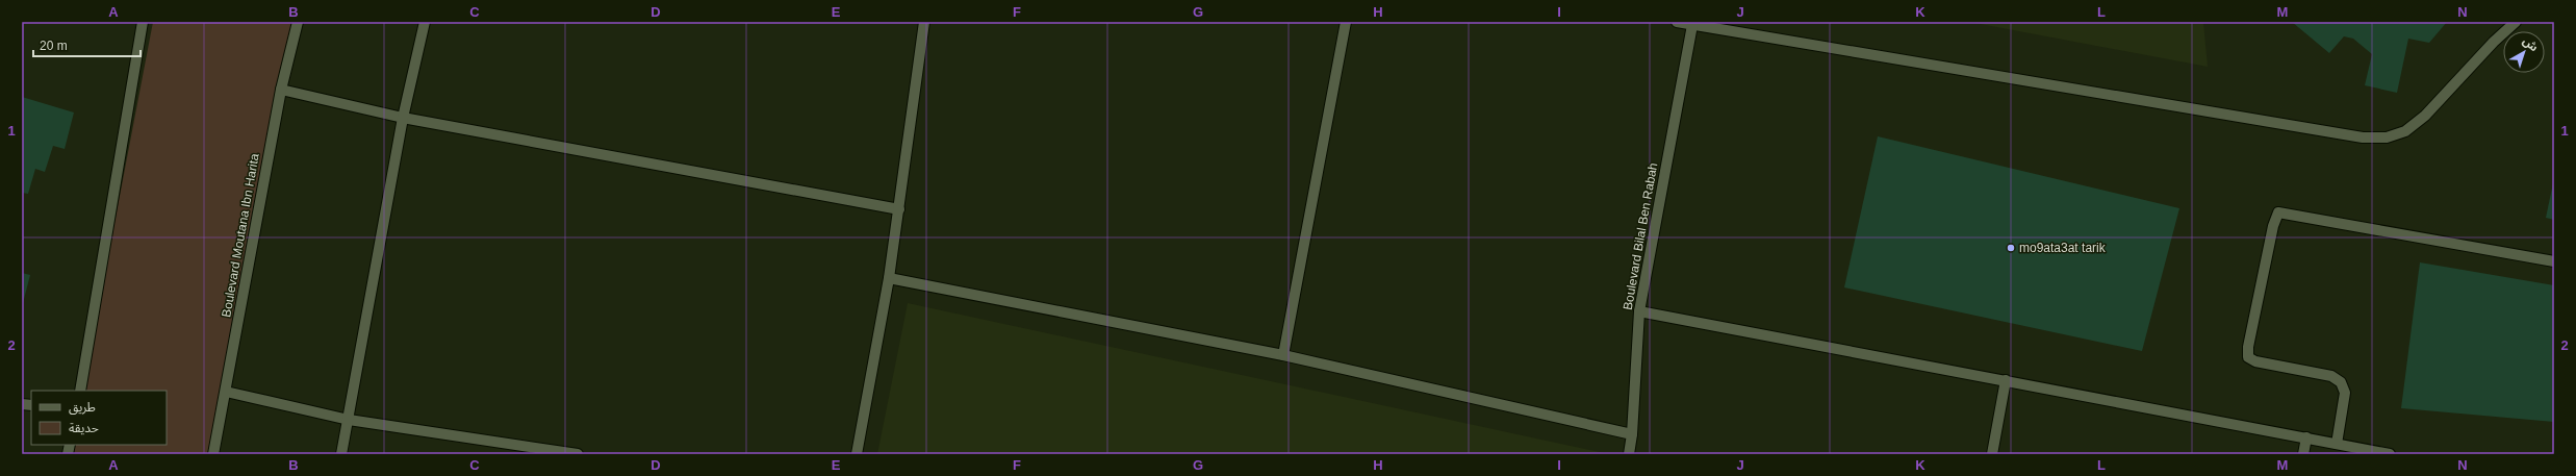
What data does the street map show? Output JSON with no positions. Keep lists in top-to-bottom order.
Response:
{
  "streets": {
    "street": ["Boulevard Moutana Ibn Harita", "Boulevard Bilal Ben Rabah"]
  },
  "places": ["mo9ata3at tarik"],
  "legend": ["طريق", "حديقة"],
  "scale_bar": "20 m",
  "north": "top right",
  "grid": {
    "columns": [
      "A",
      "B",
      "C",
      "D",
      "E",
      "F",
      "G",
      "H",
      "I",
      "J",
      "K",
      "L",
      "M",
      "N"
    ],
    "rows": ["1", "2"]
  }
}
